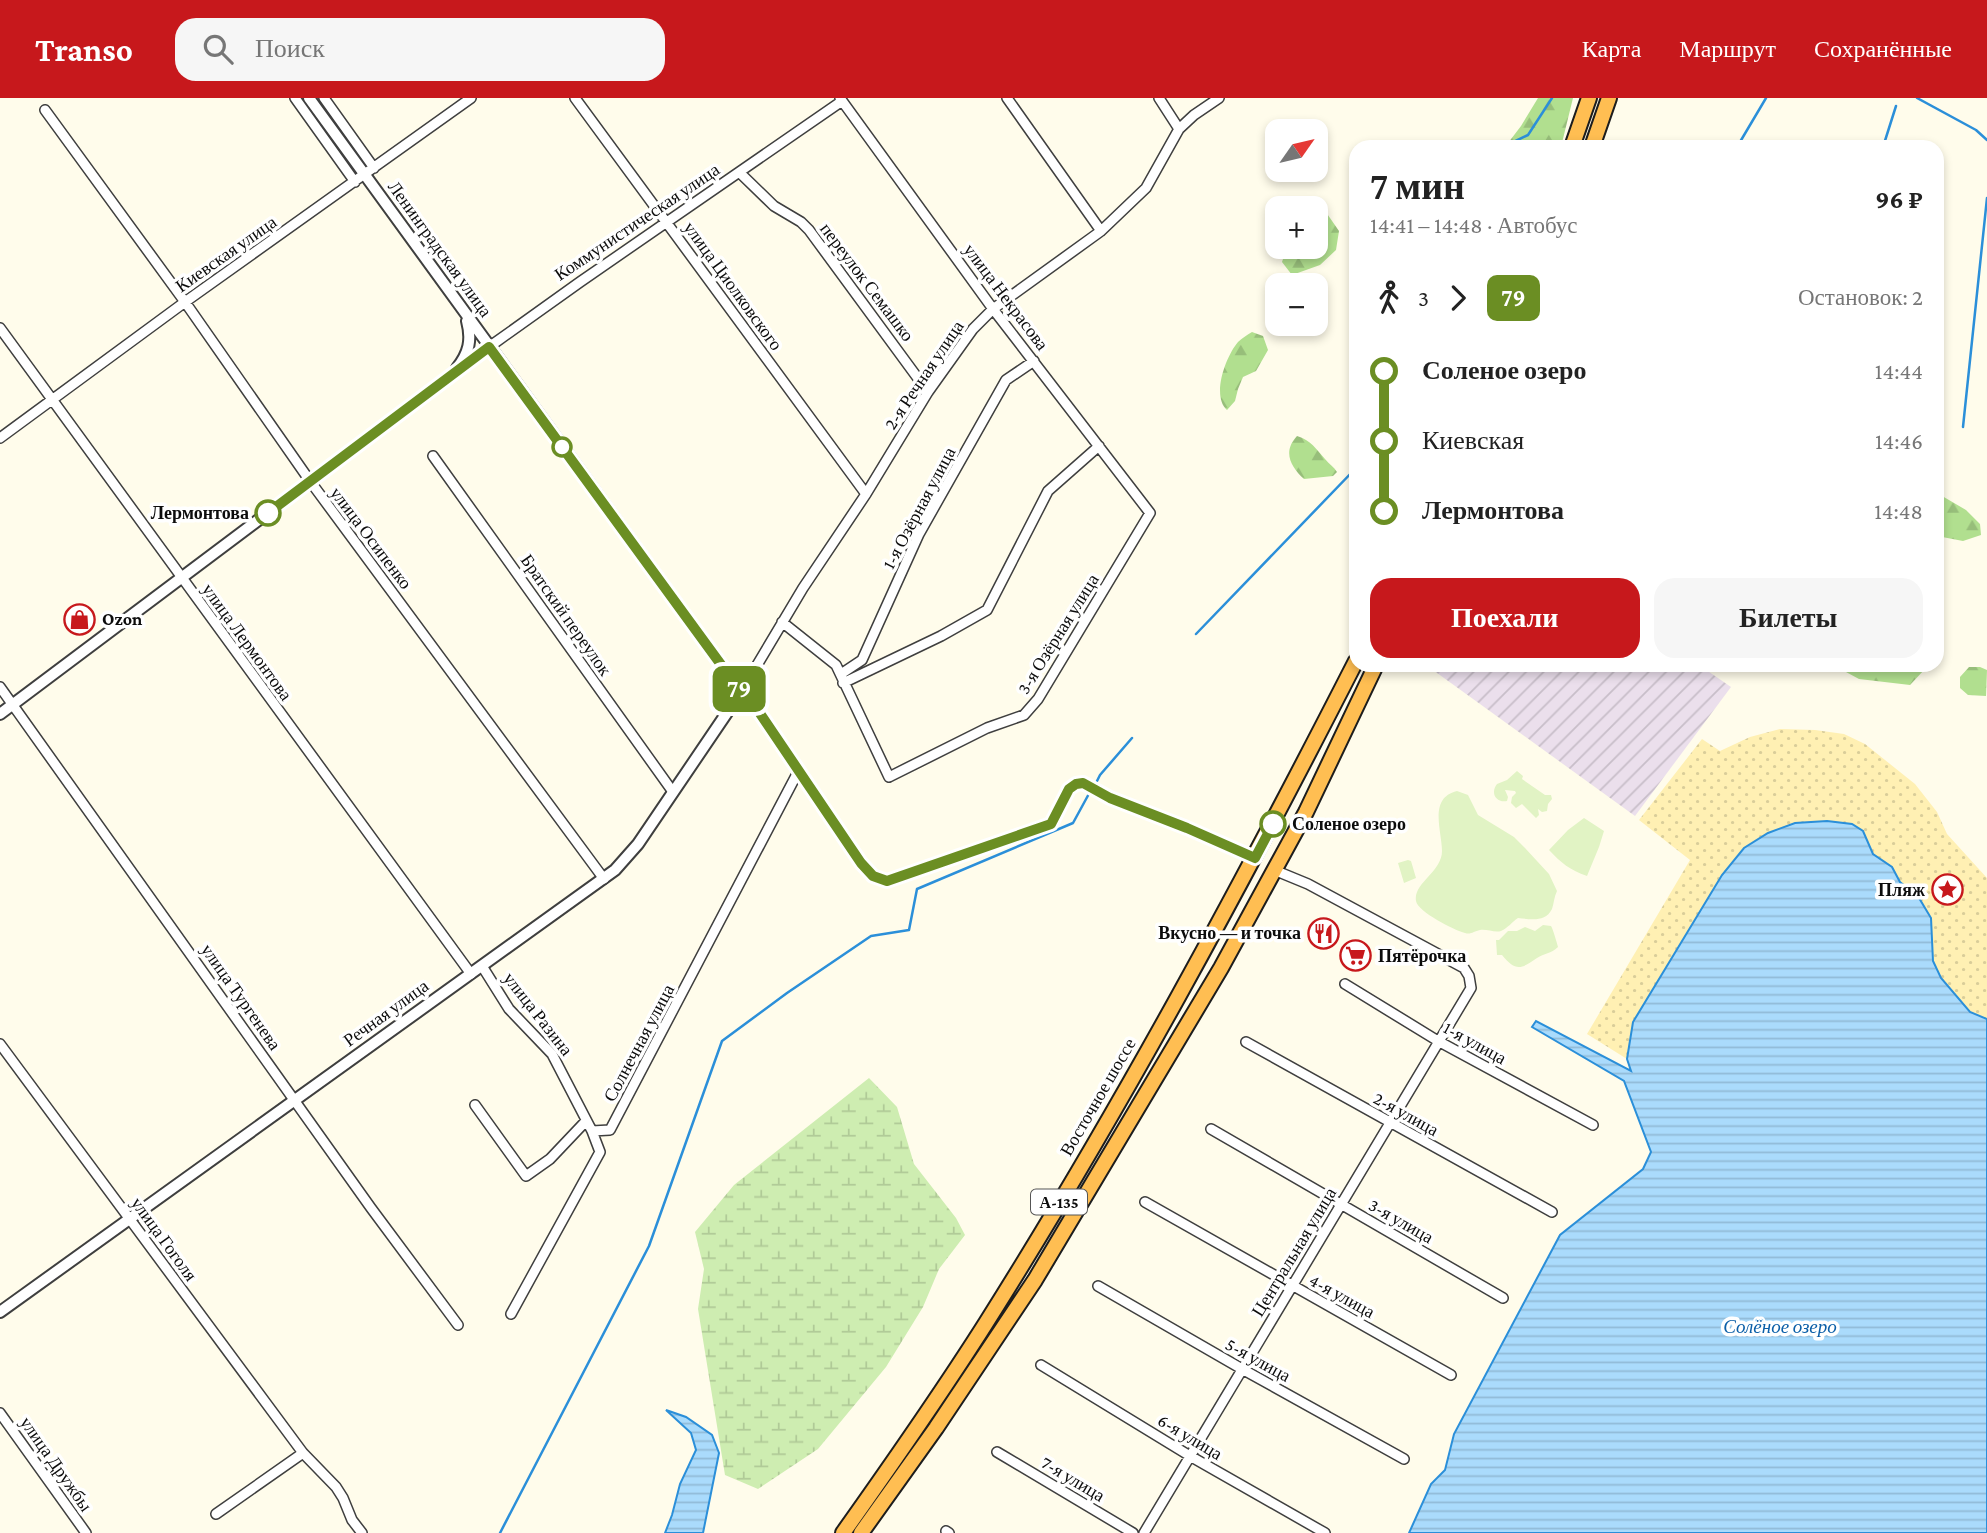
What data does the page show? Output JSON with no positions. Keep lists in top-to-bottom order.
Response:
{
  "streets": {
    "highway": ["Восточное шоссе", "А-135"],
    "street": [
      "Коммунистическая улица",
      "Ленинградская улица",
      "Киевская улица",
      "переулок Семашко",
      "улица Циолковского",
      "улица Некрасова",
      "2-я Речная улица",
      "1-я Озёрная улица",
      "улица Осипенко",
      "Братский переулок",
      "3-я Озёрная улица",
      "улица Лермонтова",
      "улица Тургенева",
      "Речная улица",
      "улица Разина",
      "Солнечная улица",
      "1-я улица",
      "2-я улица",
      "3-я улица",
      "улица Гоголя",
      "Центральная улица",
      "4-я улица",
      "5-я улица",
      "6-я улица",
      "улица Дружбы",
      "7-я улица"
    ]
  },
  "crossings": [
    ["Коммунистическая улица", "Ленинградская улица"],
    ["Коммунистическая улица", "переулок Семашко"],
    ["Коммунистическая улица", "улица Циолковского"],
    ["Коммунистическая улица", "улица Некрасова"],
    ["Коммунистическая улица", "улица Осипенко"],
    ["Коммунистическая улица", "улица Лермонтова"],
    ["Коммунистическая улица", "улица Тургенева"],
    ["Ленинградская улица", "Киевская улица"],
    ["Ленинградская улица", "2-я Речная улица"],
    ["Ленинградская улица", "Речная улица"],
    ["Ленинградская улица", "Солнечная улица"],
    ["Ленинградская улица", "Восточное шоссе"],
    ["Киевская улица", "улица Осипенко"],
    ["Киевская улица", "улица Лермонтова"],
    ["переулок Семашко", "2-я Речная улица"],
    ["улица Циолковского", "2-я Речная улица"],
    ["улица Некрасова", "2-я Речная улица"],
    ["улица Некрасова", "1-я Озёрная улица"],
    ["улица Некрасова", "3-я Озёрная улица"],
    ["2-я Речная улица", "Речная улица"],
    ["1-я Озёрная улица", "3-я Озёрная улица"],
    ["улица Осипенко", "Речная улица"],
    ["Братский переулок", "Речная улица"],
    ["улица Лермонтова", "Речная улица"],
    ["улица Тургенева", "Речная улица"],
    ["Речная улица", "улица Разина"],
    ["Речная улица", "улица Гоголя"],
    ["улица Разина", "Солнечная улица"],
    ["1-я улица", "Центральная улица"],
    ["2-я улица", "Центральная улица"],
    ["А-135", "Центральная улица"],
    ["3-я улица", "Центральная улица"],
    ["Центральная улица", "4-я улица"],
    ["Центральная улица", "5-я улица"],
    ["Центральная улица", "6-я улица"]
  ],
  "water": ["Солёное озеро"],
  "places": {
    "other": ["Лермонтова", "Соленое озеро"],
    "shop": ["Ozon"],
    "place": ["Пляж"],
    "restaurant": ["Вкусно — и точка"],
    "supermarket": ["Пятёрочка"]
  },
  "lines": ["bus line 79"],
  "north": "top right",
  "page": {
    "header": "Transo",
    "search": "Поиск",
    "nav": ["Карта", "Маршрут", "Сохранённые"],
    "on_map": "79",
    "map_buttons": ["+", "−"],
    "heading": ["7 мин", "14:41 – 14:48 · Автобус", "96 ₽"],
    "legs": ["3", "79", "Остановок: 2"],
    "list": [
      {
        "name": "Соленое озеро",
        "value": "14:44"
      },
      {
        "name": "Киевская",
        "value": "14:46"
      },
      {
        "name": "Лермонтова",
        "value": "14:48"
      }
    ],
    "buttons": ["Поехали", "Билеты"]
  }
}
